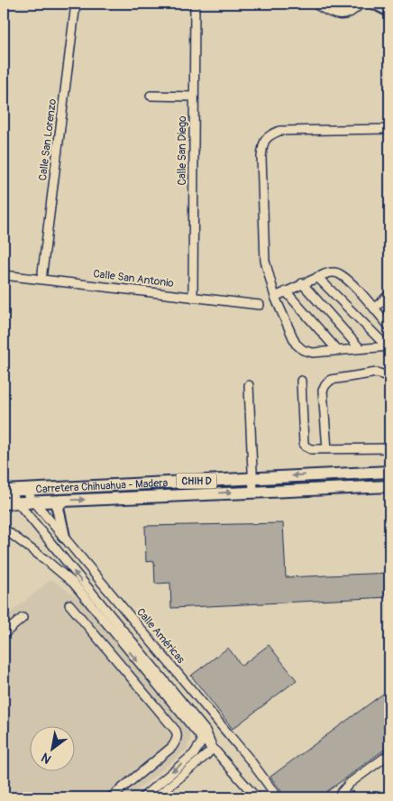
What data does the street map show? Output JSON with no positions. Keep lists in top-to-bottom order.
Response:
{
  "streets": {
    "highway": ["CHIH D", "Carretera Chihuahua - Madera"],
    "street": [
      "Calle San Lorenzo",
      "Calle San Diego",
      "Calle San Antonio",
      "Calle Américas"
    ]
  },
  "crossings": [
    ["Calle San Lorenzo", "Calle San Antonio"],
    ["Calle San Diego", "Calle San Antonio"],
    ["Carretera Chihuahua - Madera", "Calle Américas"]
  ],
  "north": "bottom left"
}
